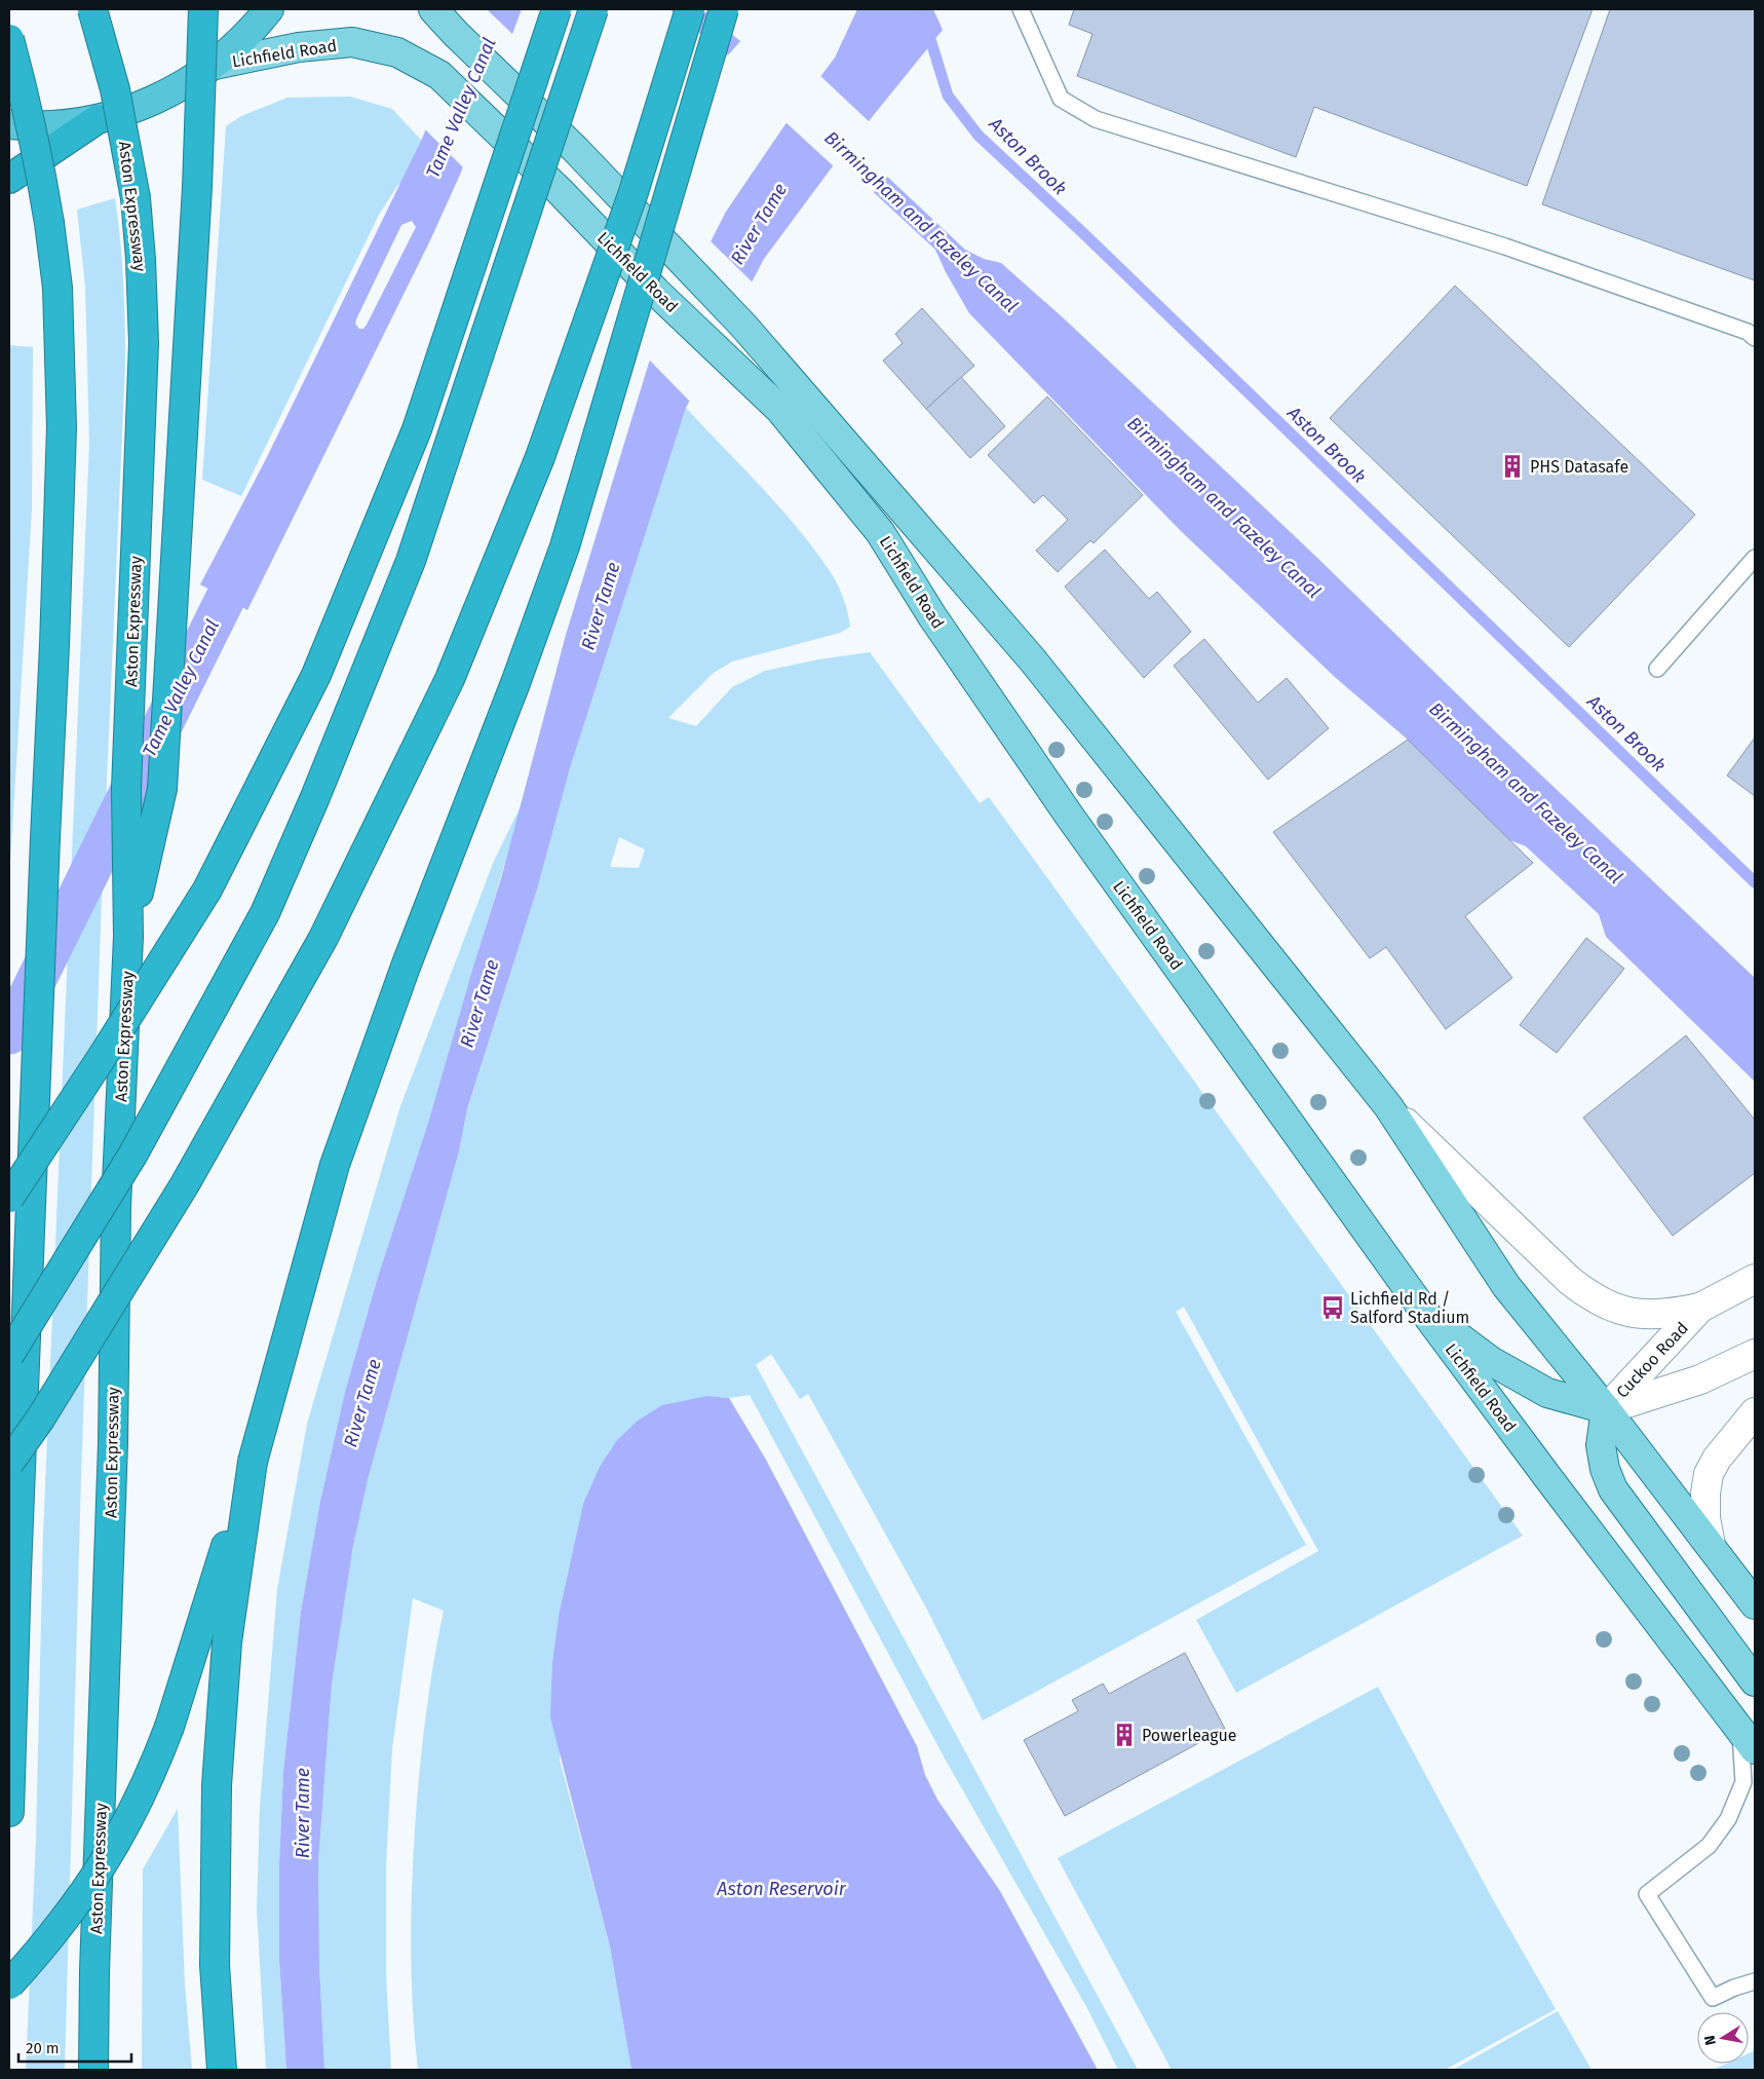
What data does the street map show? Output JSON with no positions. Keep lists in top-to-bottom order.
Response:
{
  "streets": {
    "highway": ["Aston Expressway"],
    "main road": ["Lichfield Road", "Cuckoo Road"]
  },
  "crossings": [
    ["Lichfield Road", "Cuckoo Road"]
  ],
  "water": [
    "Tame Valley Canal",
    "Aston Brook",
    "Birmingham and Fazeley Canal",
    "River Tame",
    "Aston Reservoir"
  ],
  "places": {
    "building": ["PHS Datasafe", "Powerleague"],
    "bus stop": ["Lichfield Rd / Salford Stadium"]
  },
  "scale_bar": "20 m",
  "north": "left"
}
